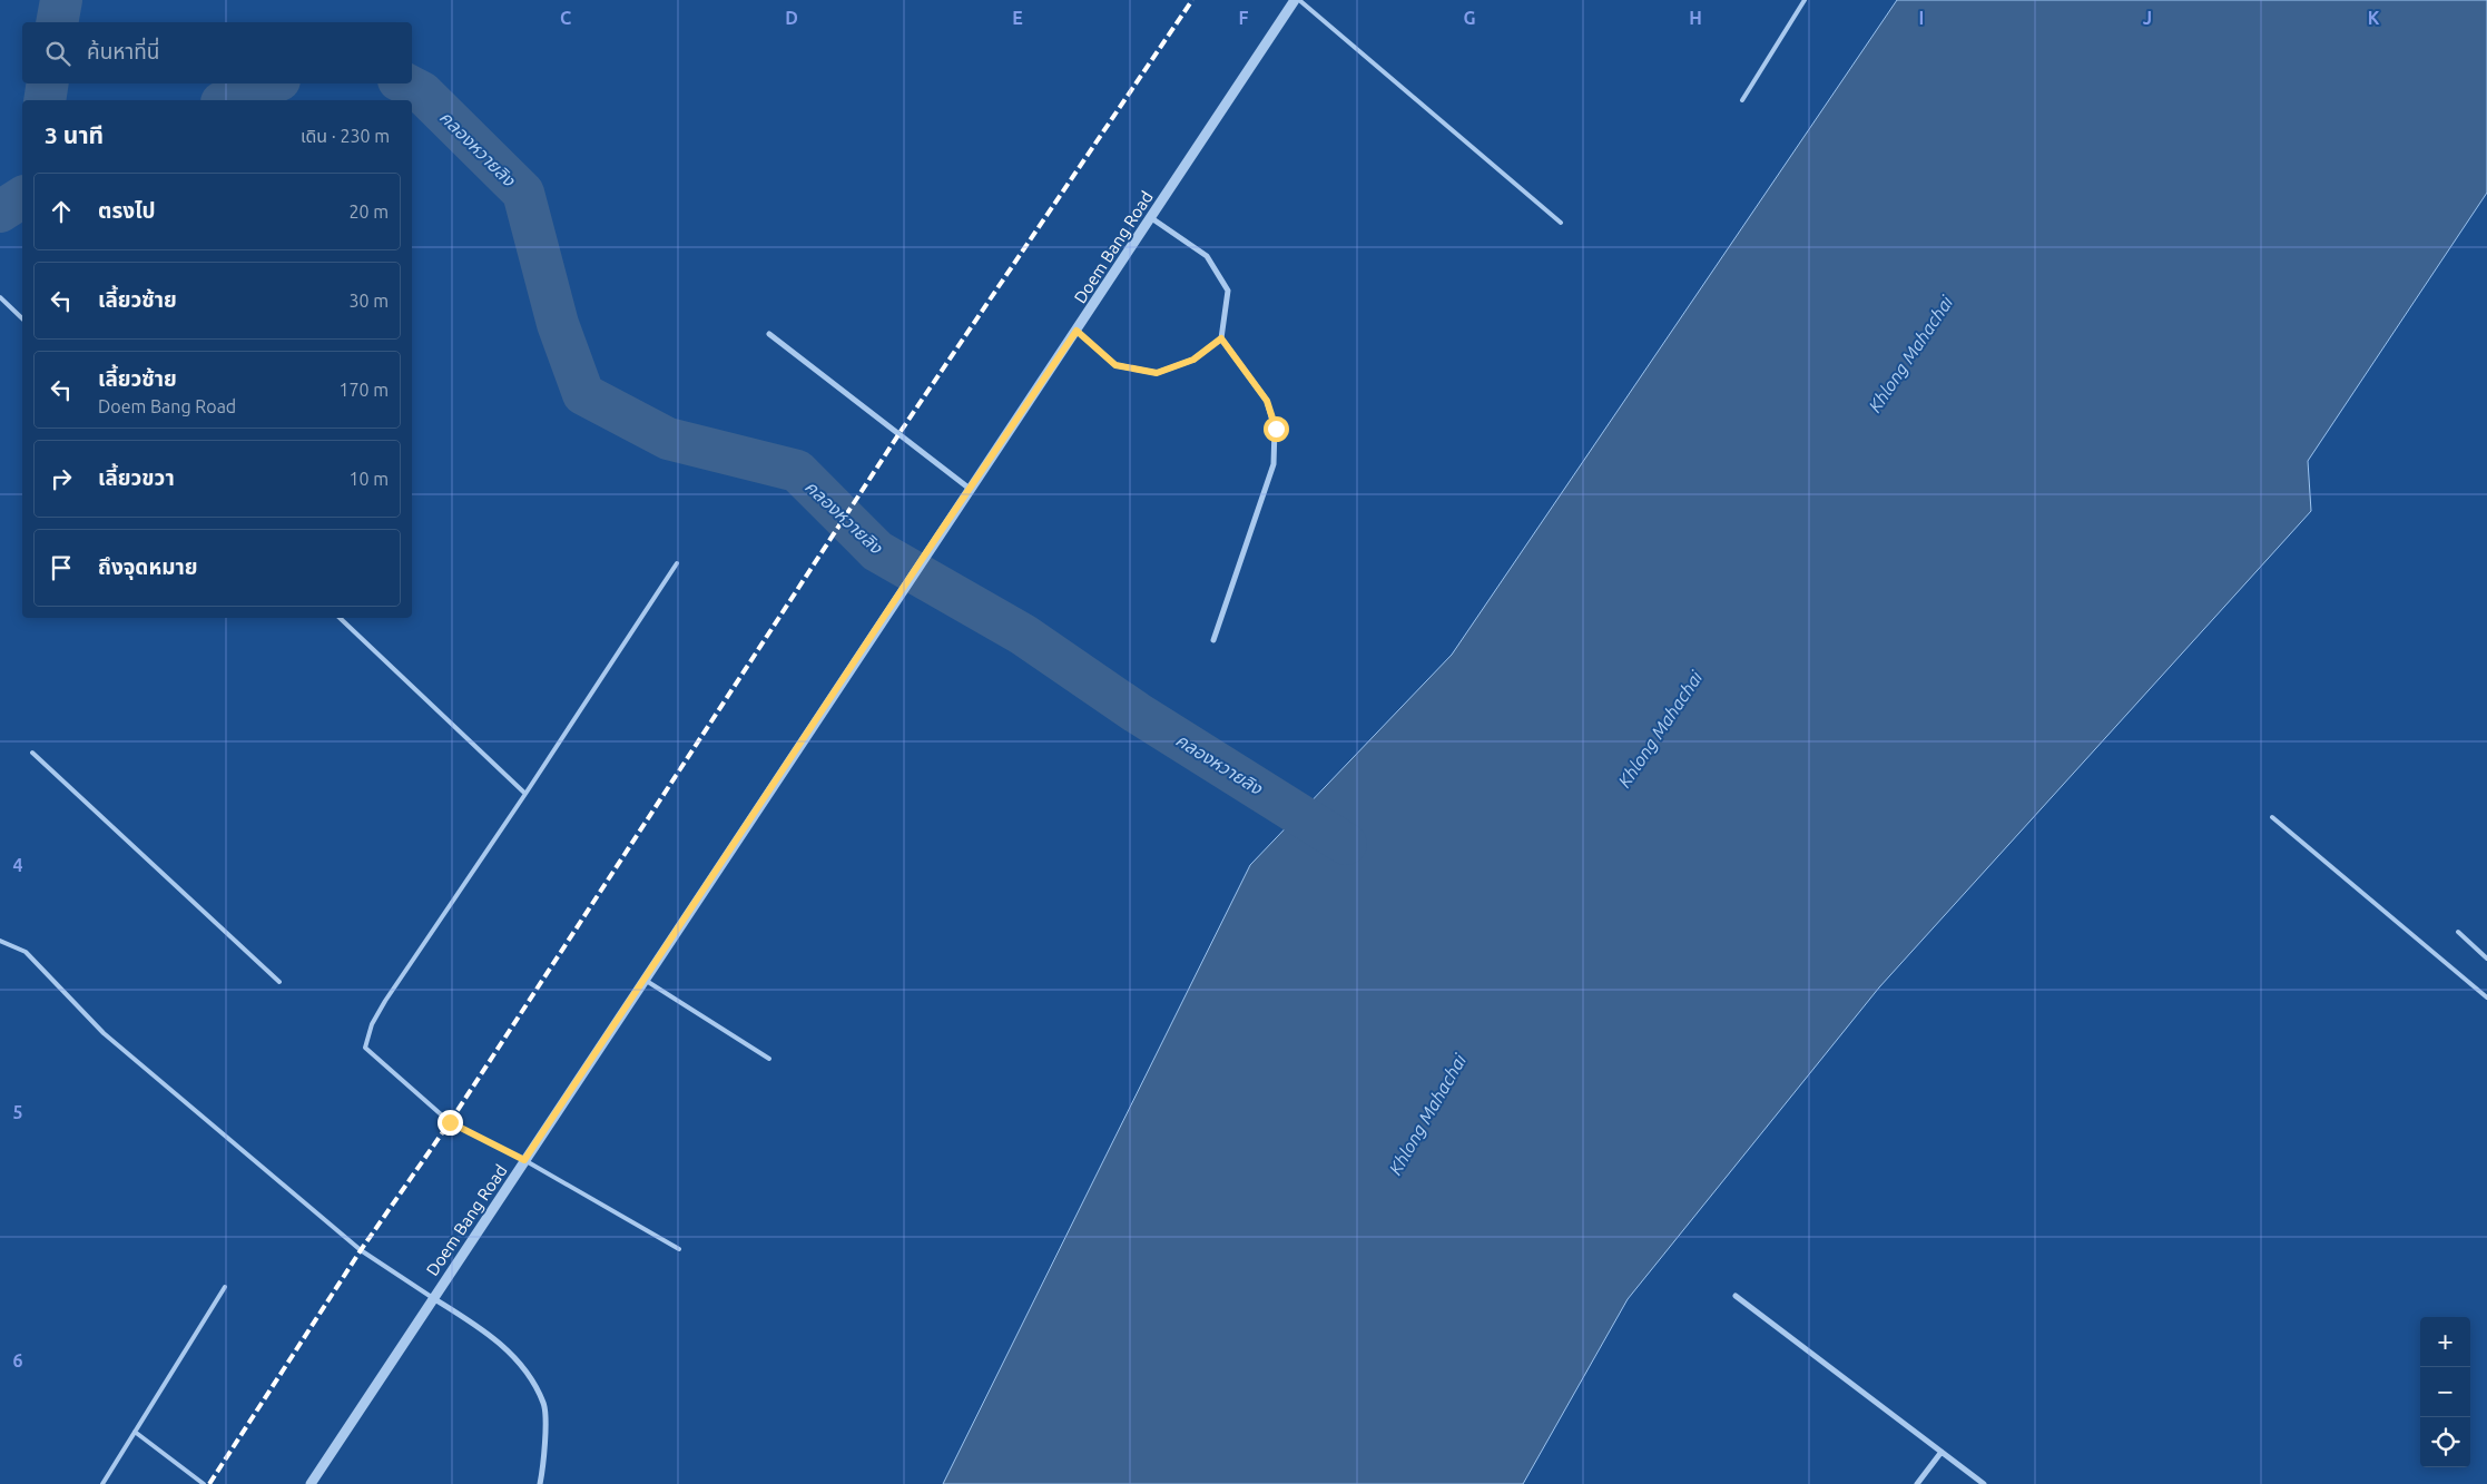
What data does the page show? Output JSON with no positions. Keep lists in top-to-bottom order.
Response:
{
  "streets": {
    "street": ["Doem Bang Road"]
  },
  "water": ["คลองหวายลิง", "Khlong Mahachai"],
  "page": {
    "search": "ค้นหาที่นี่",
    "heading": ["3 นาที", "เดิน · 230 m"],
    "list": [
      ["ตรงไป", "20 m"],
      ["เลี้ยวซ้าย", "30 m"],
      ["เลี้ยวซ้าย", "Doem Bang Road", "170 m"],
      ["เลี้ยวขวา", "10 m"],
      "ถึงจุดหมาย"
    ],
    "map_buttons": ["+", "−"]
  },
  "grid": {
    "columns": [
      "C",
      "D",
      "E",
      "F",
      "G",
      "H",
      "I",
      "J",
      "K"
    ],
    "rows": ["4", "5", "6"]
  }
}
